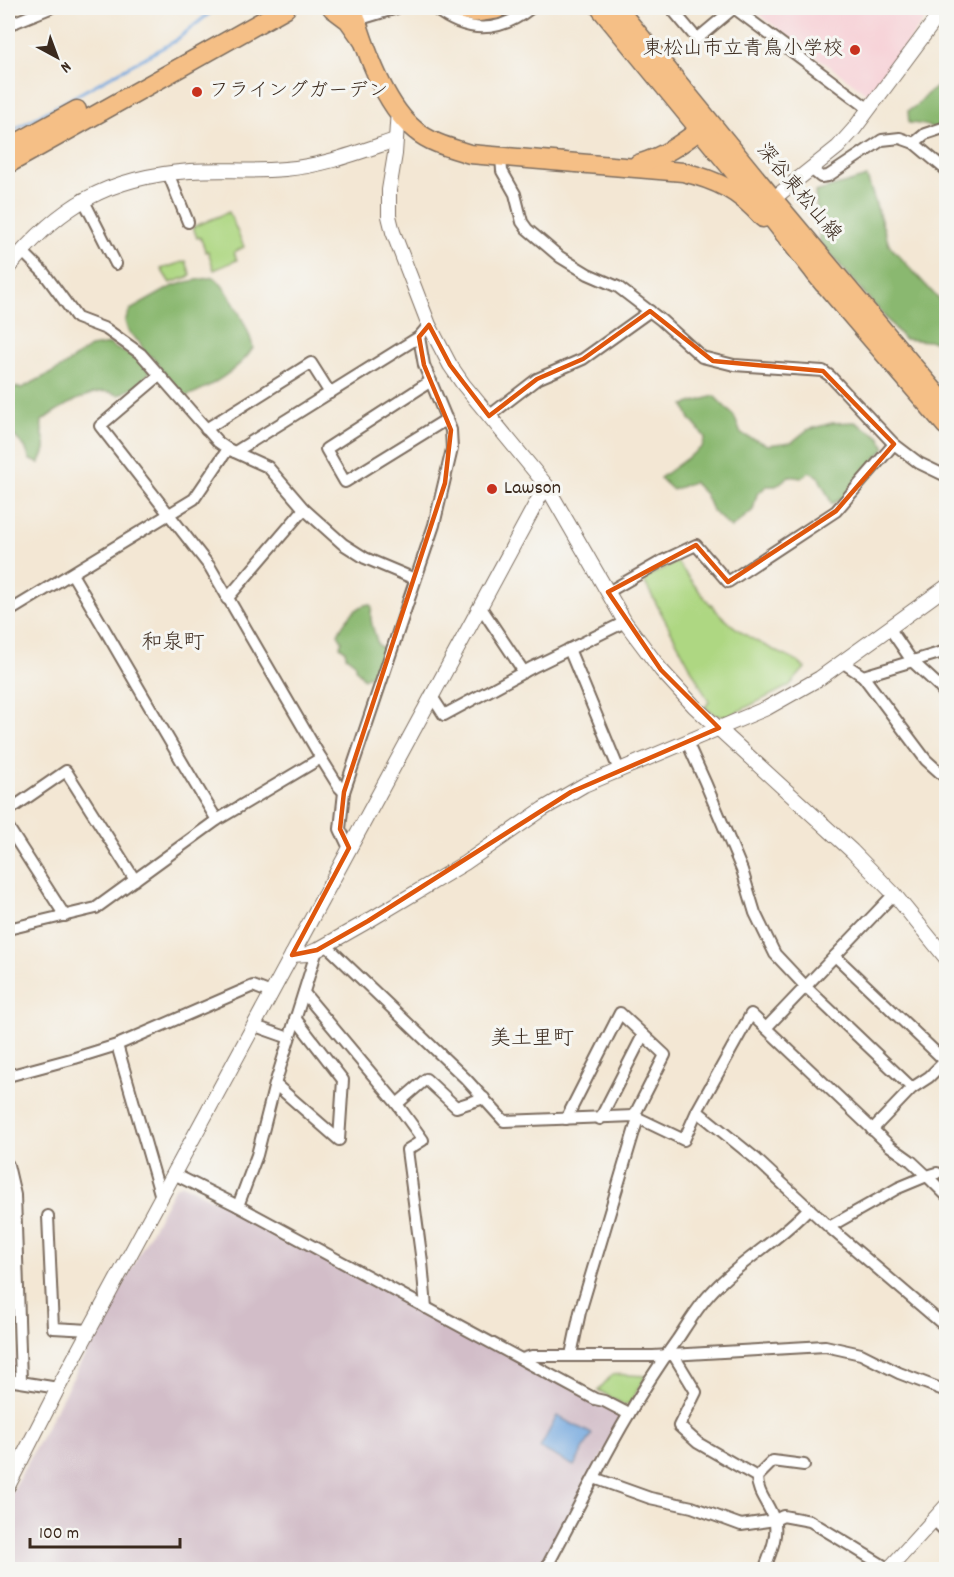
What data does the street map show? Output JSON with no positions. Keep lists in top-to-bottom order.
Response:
{
  "streets": {
    "main road": ["深谷東松山線"]
  },
  "districts": ["和泉町", "美土里町"],
  "places": ["東松山市立青鳥小学校", "フライングガーデン", "Lawson"],
  "scale_bar": "100 m",
  "north": "bottom right"
}
